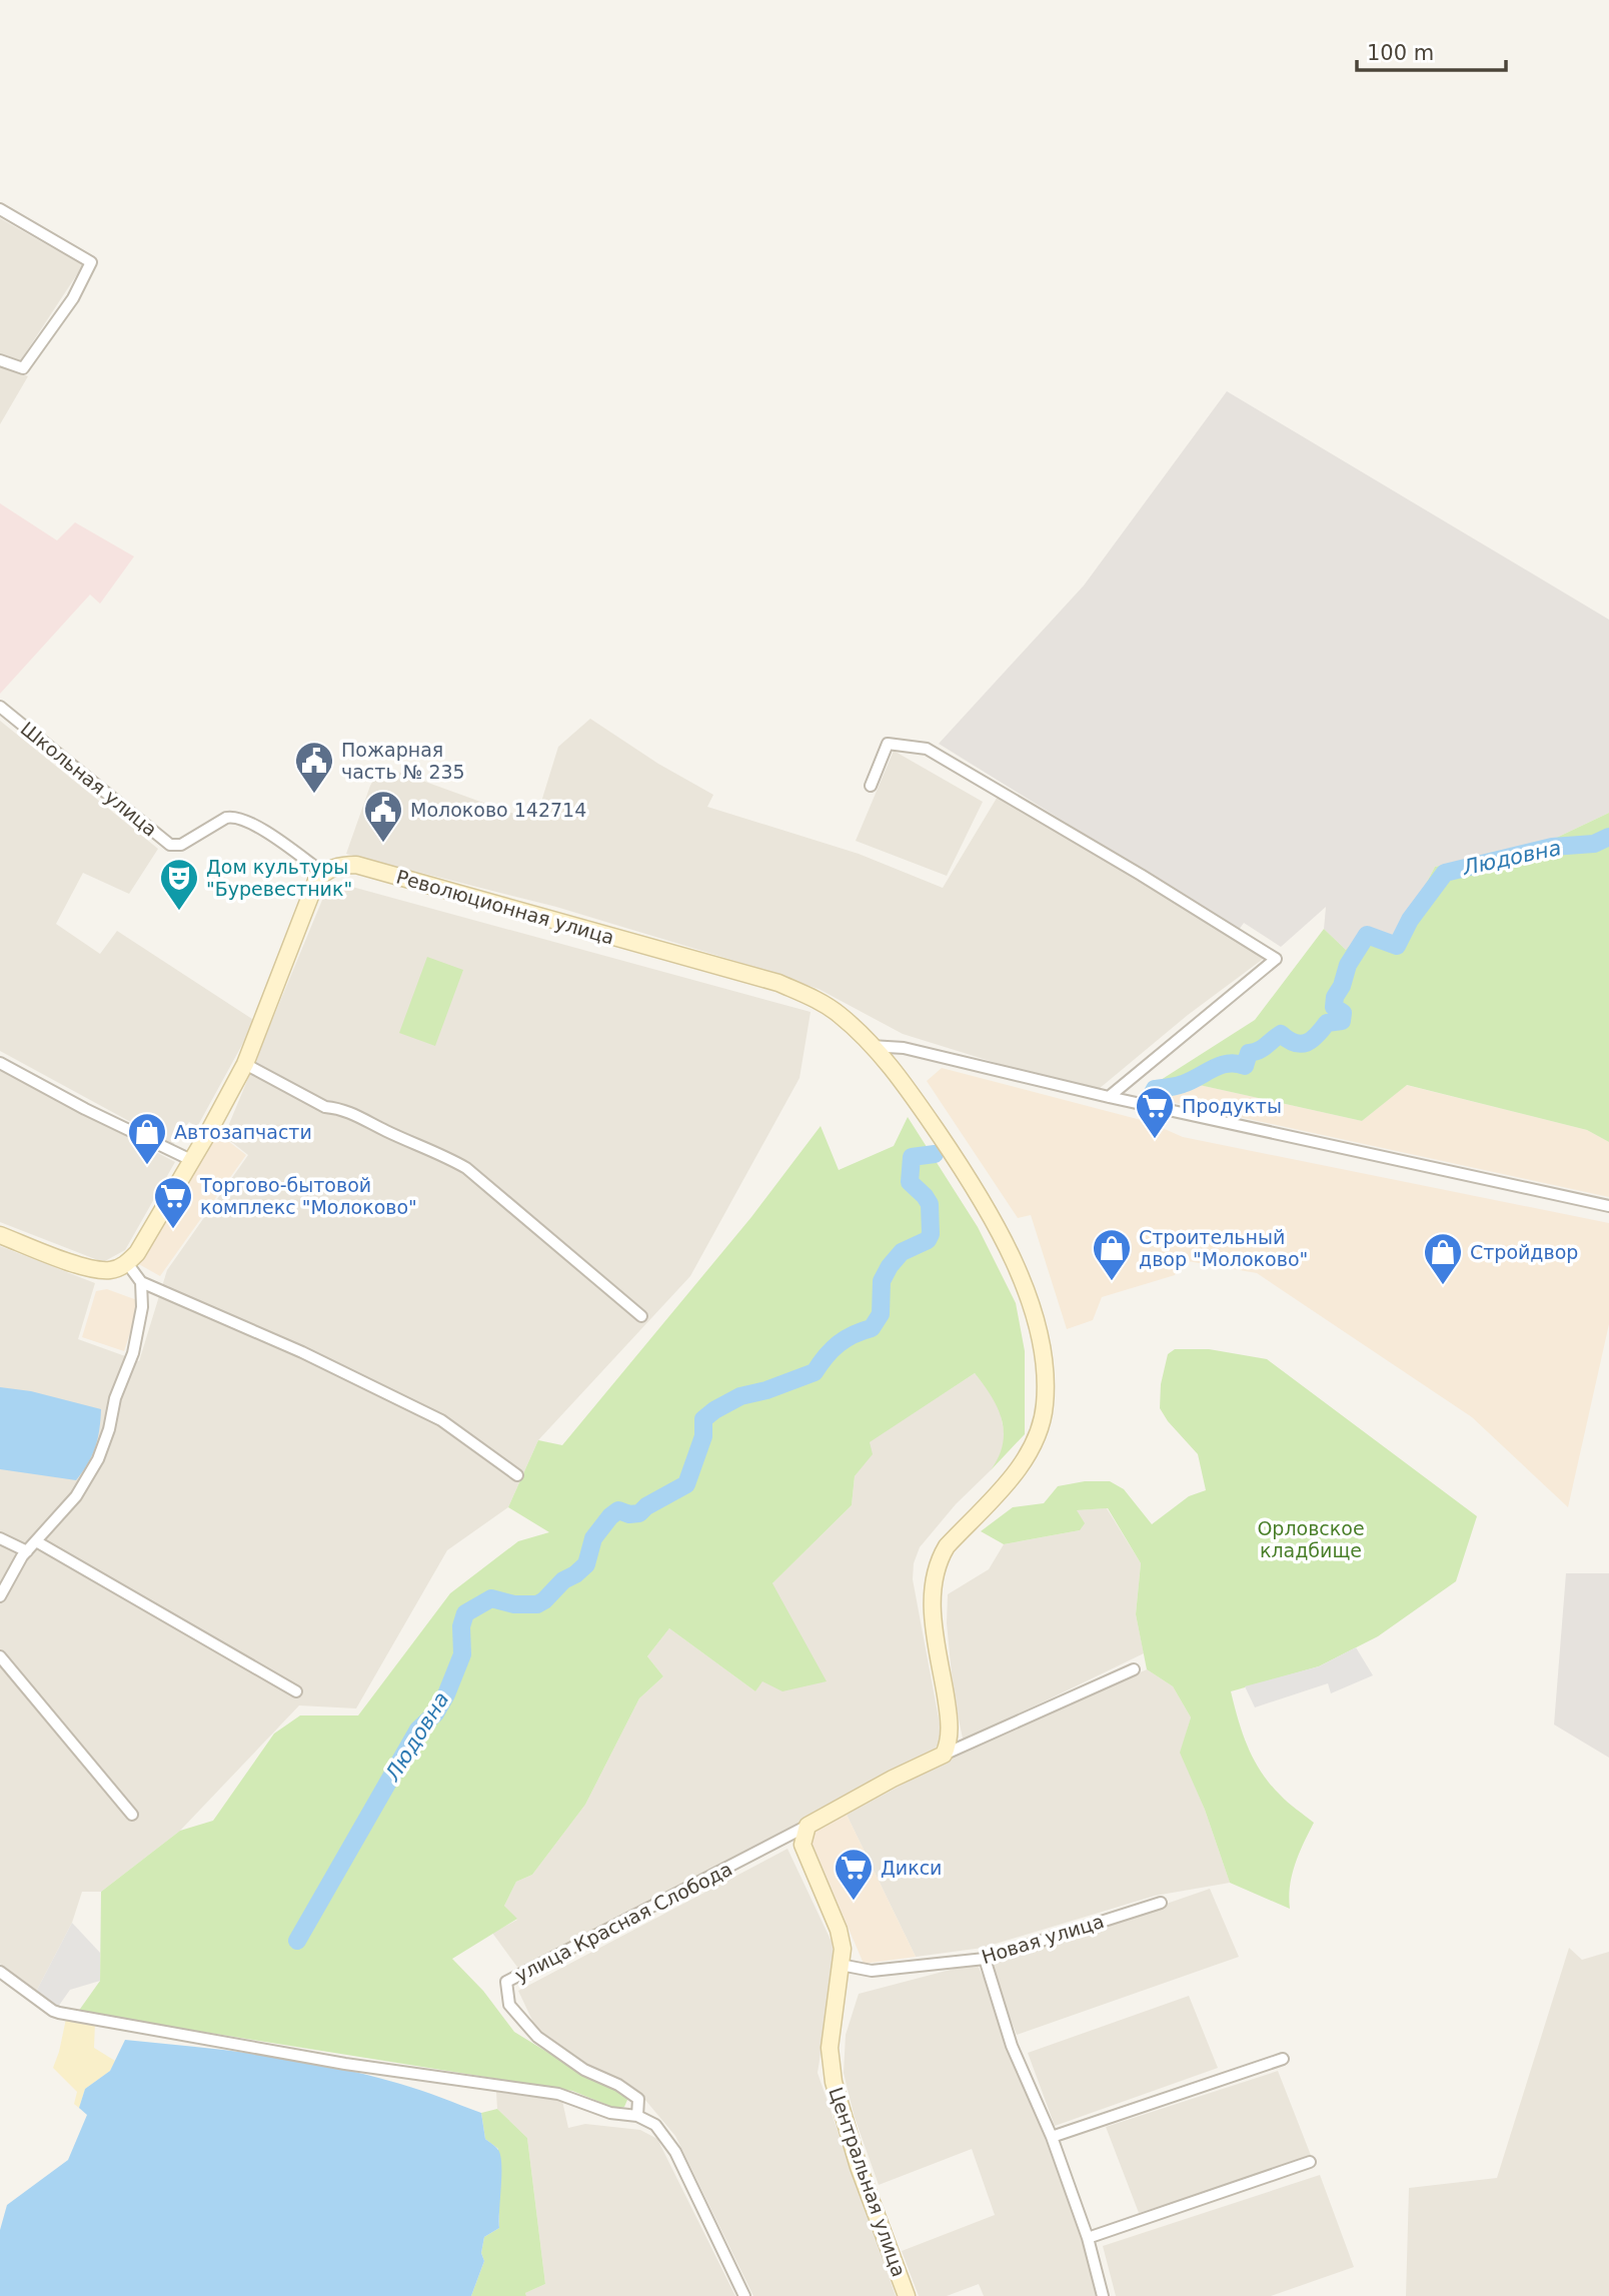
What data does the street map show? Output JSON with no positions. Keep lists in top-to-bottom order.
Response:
{
  "streets": {
    "main road": ["Революционная улица", "Центральная улица"],
    "street": ["Школьная улица", "улица Красная Слобода", "Новая улица"]
  },
  "crossings": [
    ["Школьная улица", "Революционная улица"],
    ["улица Красная Слобода", "Центральная улица"],
    ["Новая улица", "Центральная улица"]
  ],
  "water": ["Людовна"],
  "parks": ["Орловское кладбище"],
  "places": {
    "public building": ["Пожарная часть № 235", "Молоково 142714"],
    "theatre": ["Дом культуры \"Буревестник\""],
    "supermarket": ["Продукты", "Торгово-бытовой комплекс \"Молоково\"", "Дикси"],
    "shop": ["Автозапчасти", "Строительный двор \"Молоково\"", "Стройдвор"]
  },
  "scale_bar": "100 m"
}
